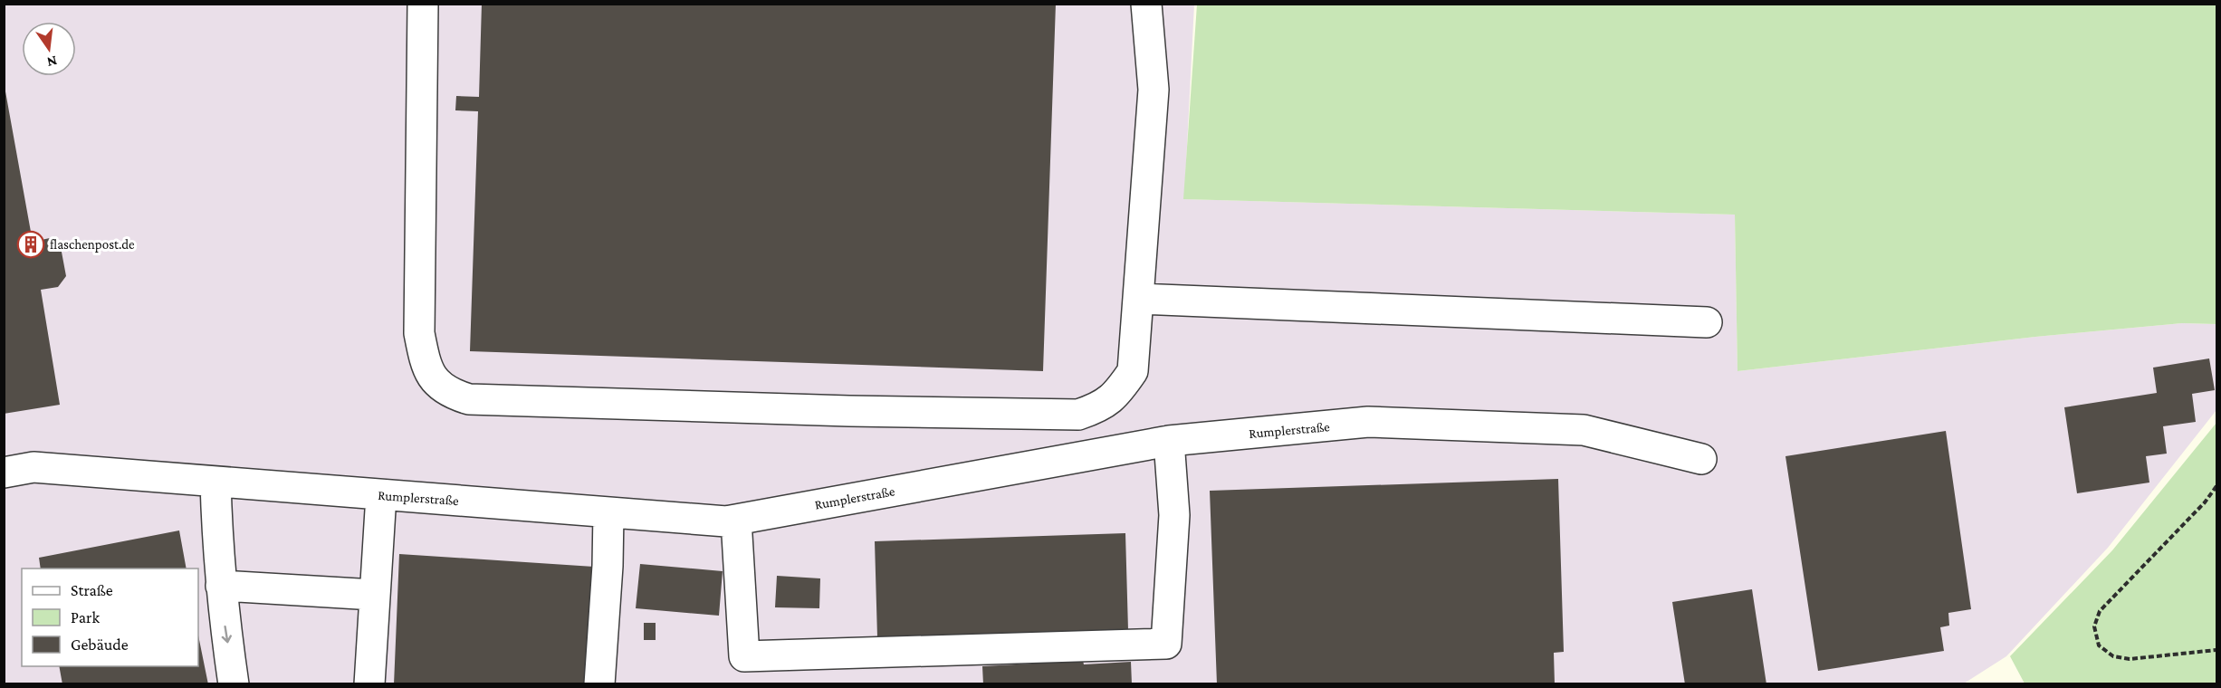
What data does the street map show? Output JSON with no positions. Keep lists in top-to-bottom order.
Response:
{
  "streets": {
    "street": ["Rumplerstraße"]
  },
  "places": {
    "building": ["flaschenpost.de"]
  },
  "legend": ["Straße", "Park", "Gebäude"],
  "north": "bottom"
}
